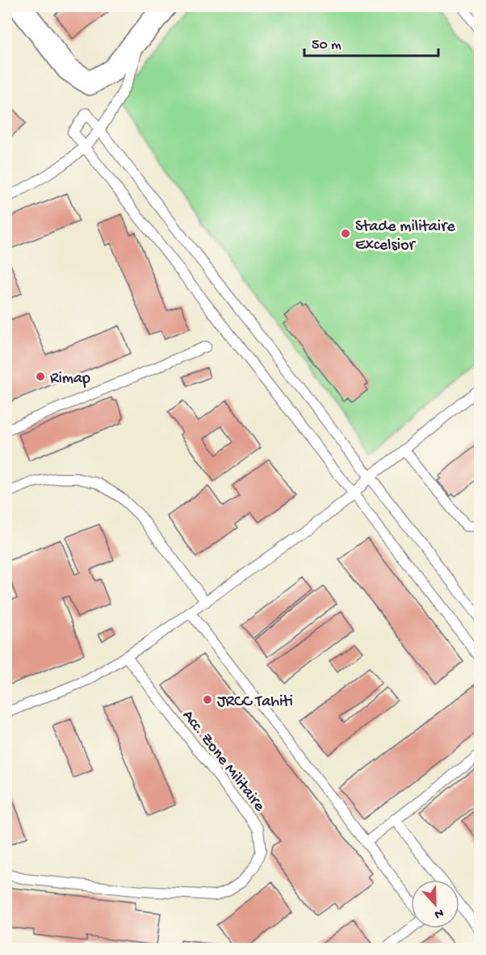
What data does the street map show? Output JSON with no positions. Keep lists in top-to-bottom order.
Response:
{
  "streets": {
    "lane": ["Acc. Zone Militaire"]
  },
  "places": ["Stade militaire Excelsior", "Rimap", "JRCC Tahiti"],
  "scale_bar": "50 m",
  "north": "bottom"
}
